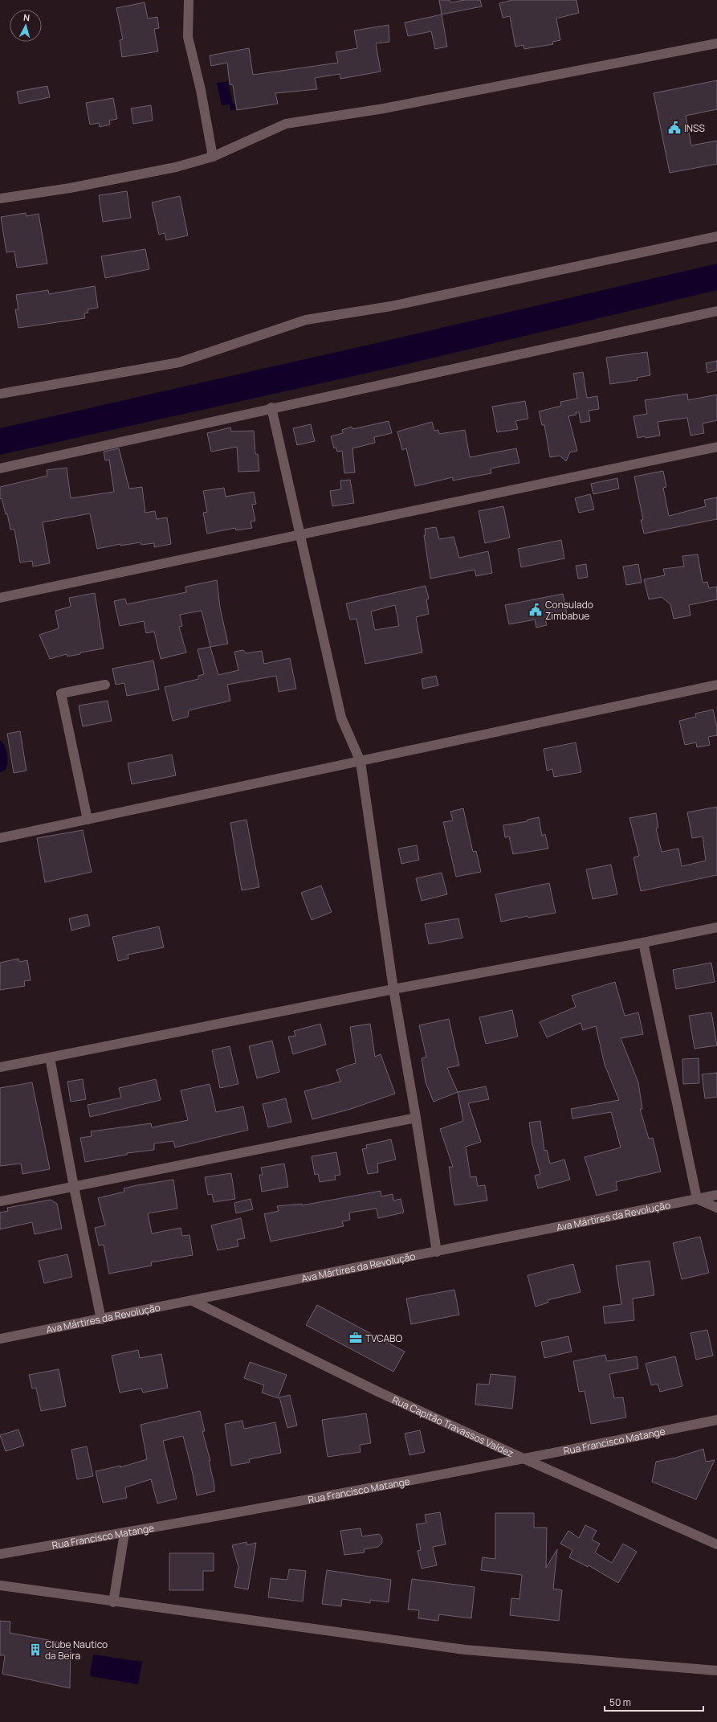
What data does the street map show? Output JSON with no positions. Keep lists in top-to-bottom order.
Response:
{
  "streets": {
    "street": ["Ava Mártires da Revolução", "Rua Capitão Travassos Valdez", "Rua Francisco Matange"]
  },
  "crossings": [
    ["Ava Mártires da Revolução", "Rua Capitão Travassos Valdez"],
    ["Rua Capitão Travassos Valdez", "Rua Francisco Matange"]
  ],
  "places": {
    "public building": ["INSS", "Consulado Zimbabue"],
    "office": ["TVCABO"],
    "building": ["Clube Nautico da Beira"]
  },
  "scale_bar": "50 m",
  "north": "top"
}
